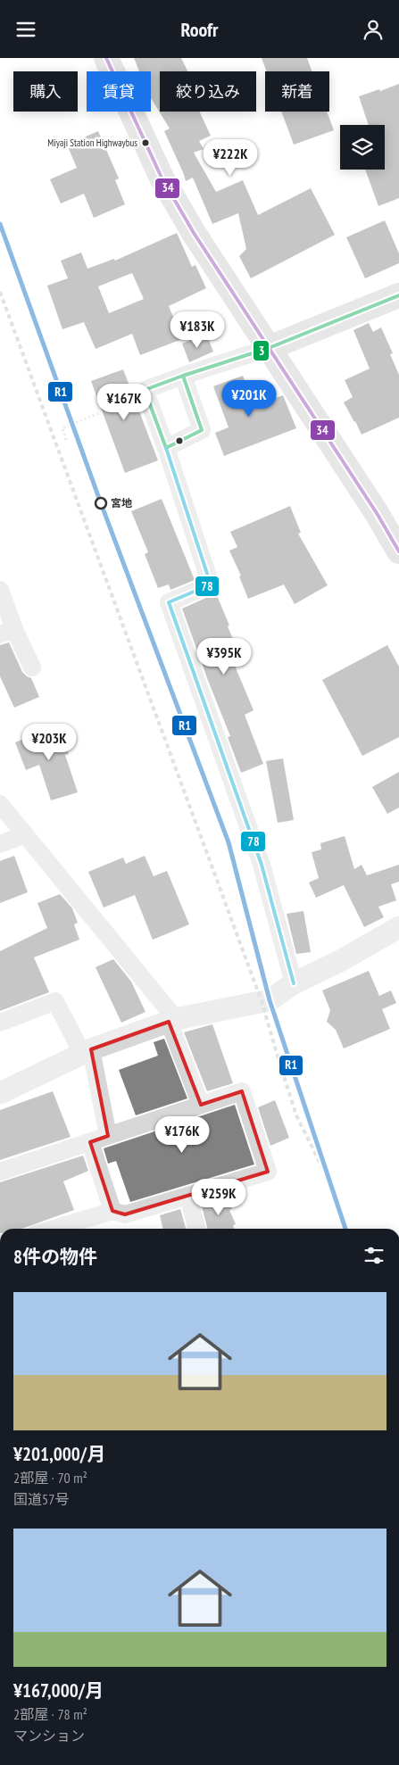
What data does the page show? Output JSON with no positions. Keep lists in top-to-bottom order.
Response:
{
  "places": ["Miyaji Station Highwaybus", "宮地"],
  "lines": [
    "transit line 34",
    "transit line R1",
    "transit line 3",
    "transit line 78"
  ],
  "page": {
    "header": "Roofr",
    "chip": [
      "購入",
      "賃貸",
      "絞り込み",
      "新着"
    ],
    "price": [
      "¥222K",
      "¥183K",
      "¥201K",
      "¥167K",
      "¥395K",
      "¥203K",
      "¥176K",
      "¥259K"
    ],
    "heading": "8件の物件",
    "list": [
      {
        "name": "¥201,000/月",
        "note": "2部屋 · 70 m² · 国道57号"
      },
      {
        "name": "¥167,000/月",
        "note": "2部屋 · 78 m² · マンション"
      }
    ]
  }
}
